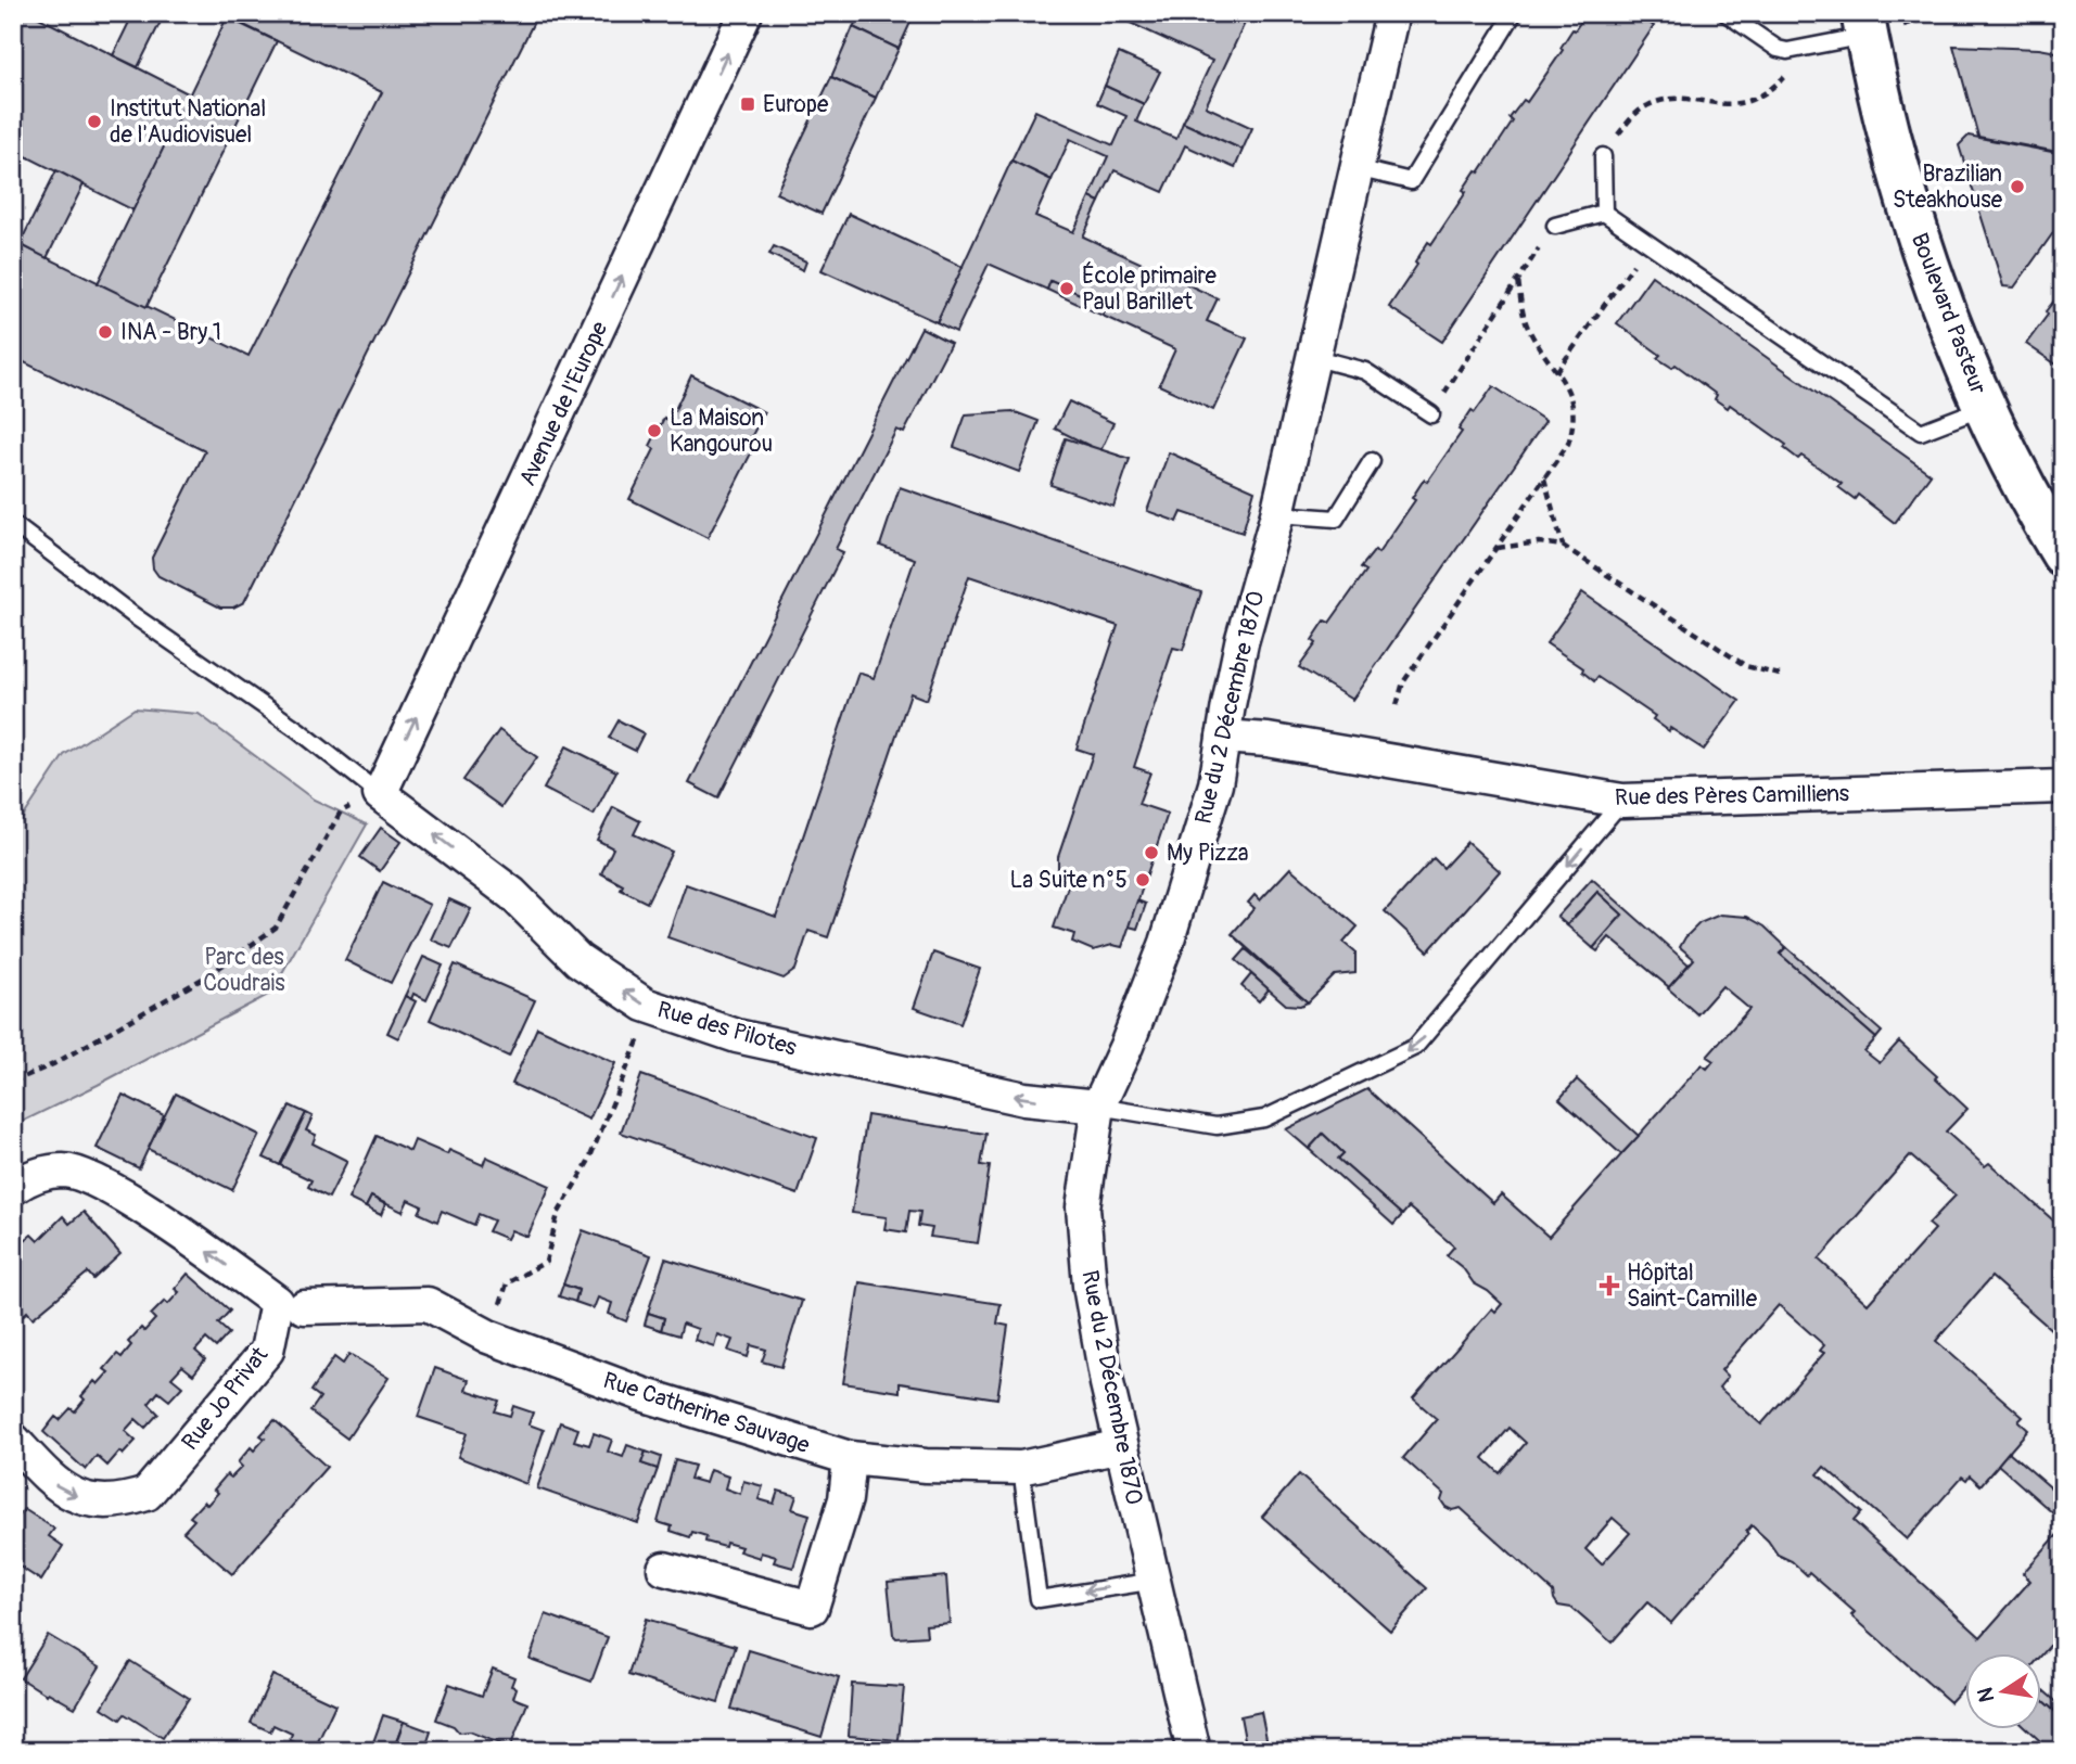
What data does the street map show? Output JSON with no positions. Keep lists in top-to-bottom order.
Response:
{
  "streets": {
    "main road": ["Boulevard Pasteur"],
    "street": [
      "Avenue de l'Europe",
      "Rue du 2 Décembre 1870",
      "Rue des Pères Camilliens",
      "Rue des Pilotes",
      "Rue Jo Privat",
      "Rue Catherine Sauvage"
    ]
  },
  "crossings": [
    ["Avenue de l'Europe", "Rue des Pilotes"],
    ["Rue du 2 Décembre 1870", "Rue des Pères Camilliens"],
    ["Rue du 2 Décembre 1870", "Rue des Pilotes"],
    ["Rue du 2 Décembre 1870", "Rue Catherine Sauvage"]
  ],
  "one_way": ["Avenue de l'Europe", "Rue des Pilotes"],
  "parks": ["Parc des Coudrais"],
  "places": {
    "transit": ["Europe"],
    "other": [
      "Institut National de l'Audiovisuel",
      "Brazilian Steakhouse",
      "École primaire Paul Barillet",
      "INA - Bry 1",
      "La Maison Kangourou",
      "My Pizza",
      "La Suite n°5"
    ],
    "health": ["Hôpital Saint-Camille"]
  },
  "north": "left"
}
